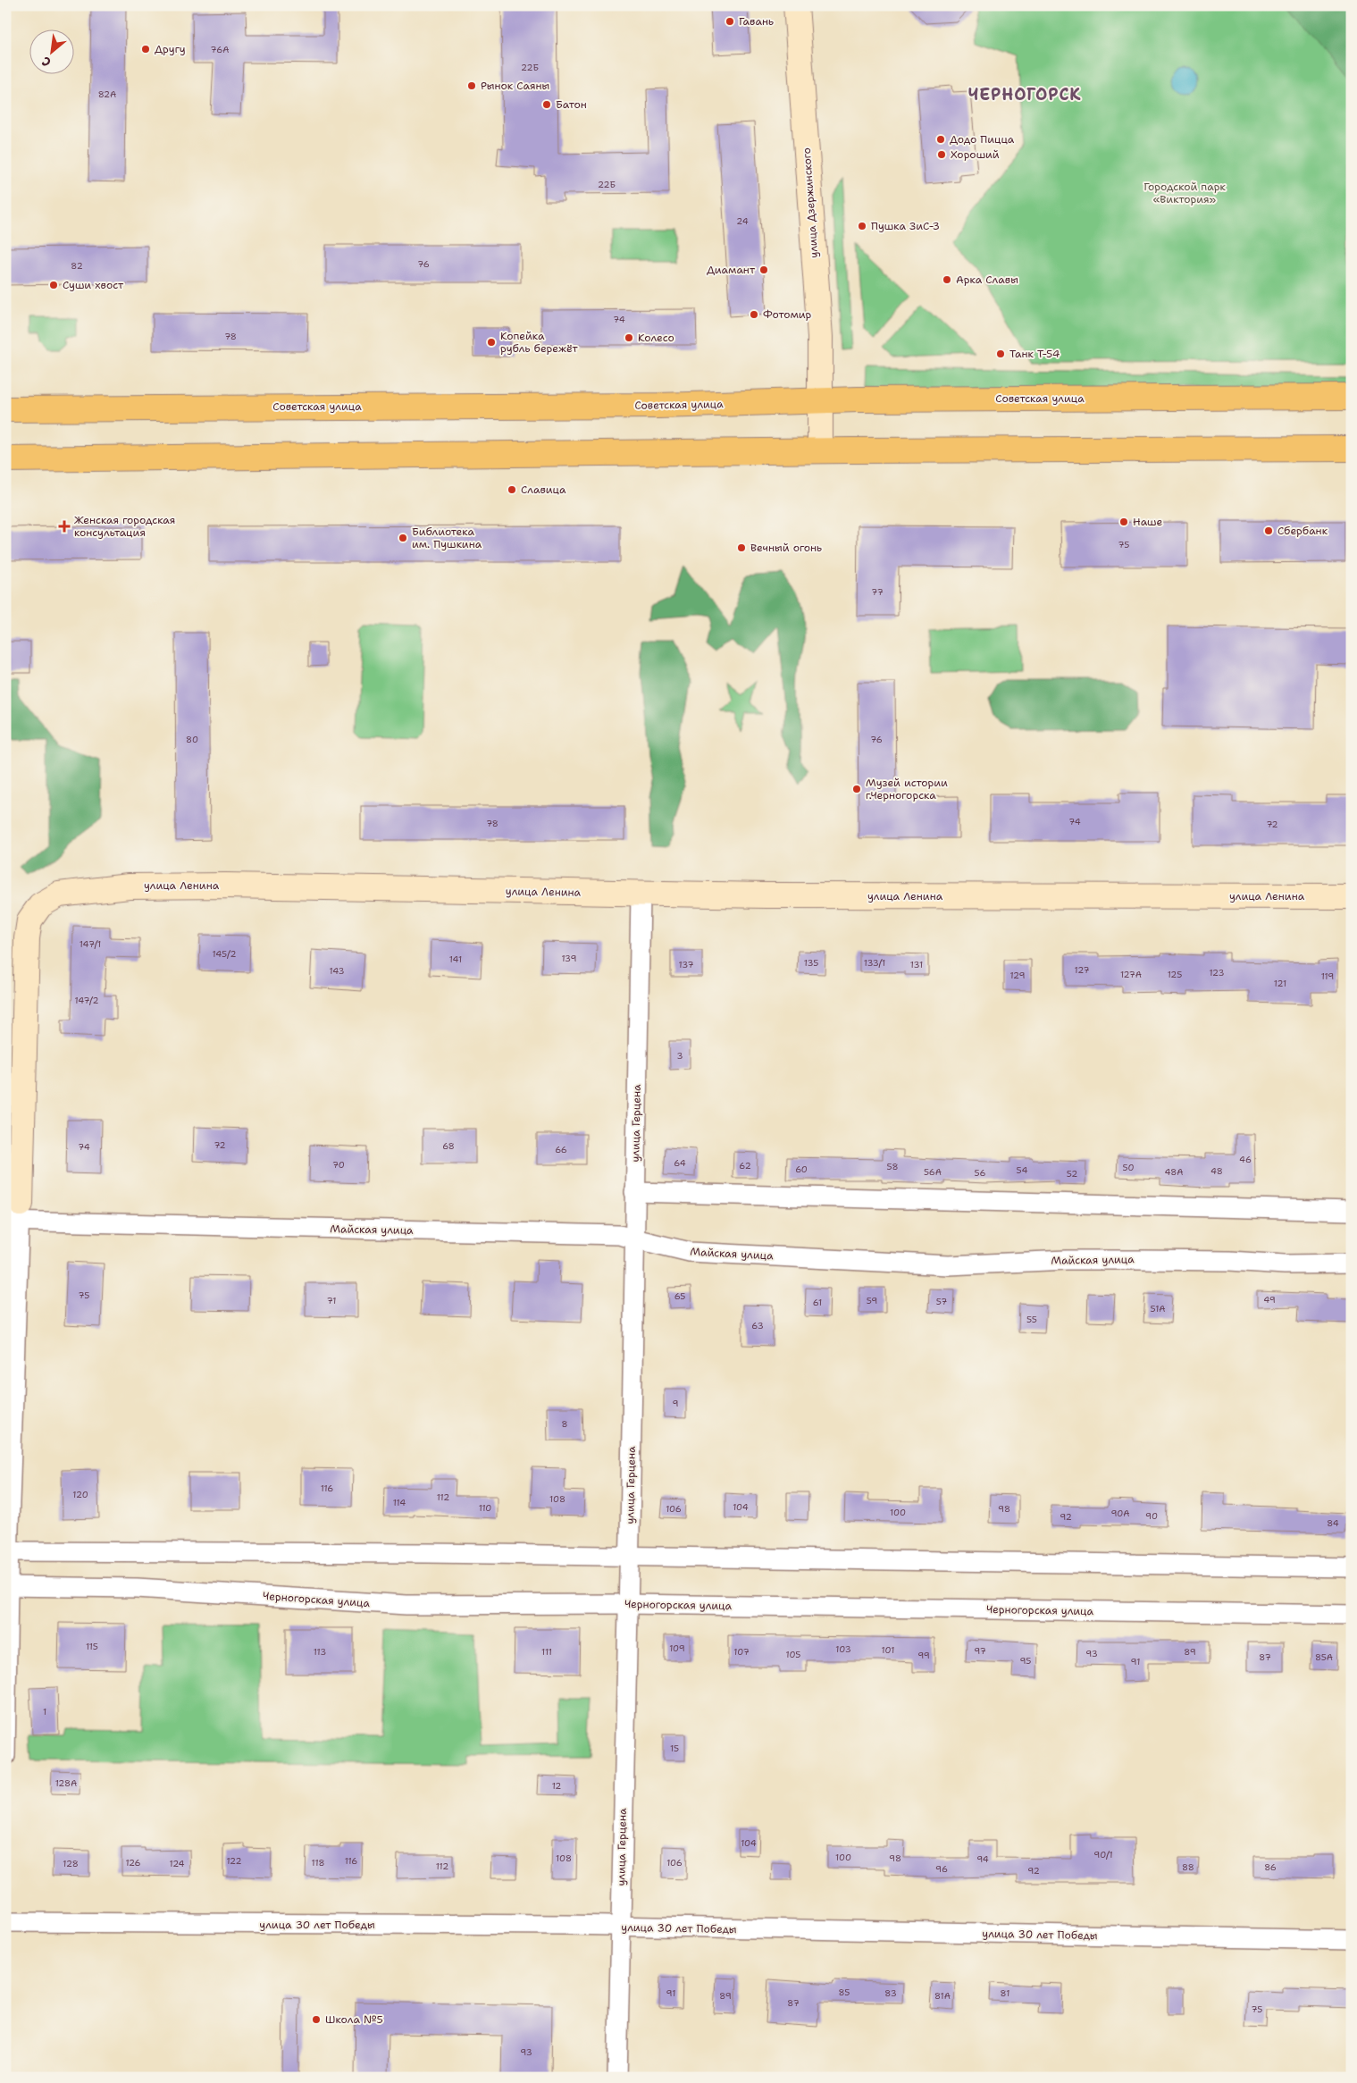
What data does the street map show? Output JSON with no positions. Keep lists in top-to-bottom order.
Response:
{
  "streets": {
    "main road": ["Советская улица"],
    "street": [
      "улица Дзержинского",
      "улица Ленина",
      "улица Герцена",
      "Майская улица",
      "Черногорская улица",
      "улица 30 лет Победы"
    ]
  },
  "crossings": [
    ["улица Дзержинского", "Советская улица"],
    ["улица Ленина", "улица Герцена"],
    ["улица Ленина", "Майская улица"],
    ["улица Герцена", "Майская улица"],
    ["улица Герцена", "Черногорская улица"],
    ["улица Герцена", "улица 30 лет Победы"]
  ],
  "districts": ["ЧЕРНОГОРСК"],
  "parks": ["Городской парк «Виктория»"],
  "places": {
    "other": [
      "Гавань",
      "Другу",
      "Рынок Саяны",
      "Батон",
      "Додо Пицца",
      "Хороший",
      "Пушка ЗиС-3",
      "Диамант",
      "Арка Славы",
      "Суши хвост",
      "Фотомир",
      "Колесо",
      "Копейка рубль бережёт",
      "Танк Т-54",
      "Славица",
      "Наше",
      "Сбербанк",
      "Библиотека им. Пушкина",
      "Вечный огонь",
      "Музей истории г.Черногорска",
      "Школа №5"
    ],
    "health": ["Женская городская консультация"]
  },
  "house_numbers": [
    "76А",
    "22Б",
    "82А",
    "22Б",
    "24",
    "76",
    "82",
    "74",
    "78",
    "75",
    "77",
    "80",
    "76",
    "74",
    "78",
    "72",
    "147/1",
    "145/2",
    "139",
    "141",
    "135",
    "133/1",
    "137",
    "131",
    "127",
    "143",
    "123",
    "127А",
    "125",
    "129",
    "119",
    "121",
    "147/2",
    "3",
    "72",
    "68",
    "74",
    "66",
    "46",
    "64",
    "70",
    "62",
    "58",
    "50",
    "60",
    "54",
    "48",
    "56А",
    "48А",
    "56",
    "52",
    "75",
    "65",
    "49",
    "71",
    "59",
    "57",
    "61",
    "51А",
    "55",
    "63",
    "9",
    "8",
    "116",
    "120",
    "112",
    "108",
    "114",
    "104",
    "110",
    "106",
    "98",
    "100",
    "90А",
    "90",
    "92",
    "84",
    "115",
    "109",
    "103",
    "101",
    "97",
    "113",
    "111",
    "107",
    "89",
    "93",
    "105",
    "99",
    "87",
    "85А",
    "95",
    "91",
    "1",
    "15",
    "128А",
    "12",
    "104",
    "90/1",
    "100",
    "108",
    "98",
    "94",
    "122",
    "116",
    "126",
    "118",
    "106",
    "128",
    "124",
    "112",
    "88",
    "86",
    "96",
    "92",
    "85",
    "91",
    "83",
    "81",
    "89",
    "81А",
    "87",
    "75",
    "93"
  ],
  "north": "bottom left"
}
